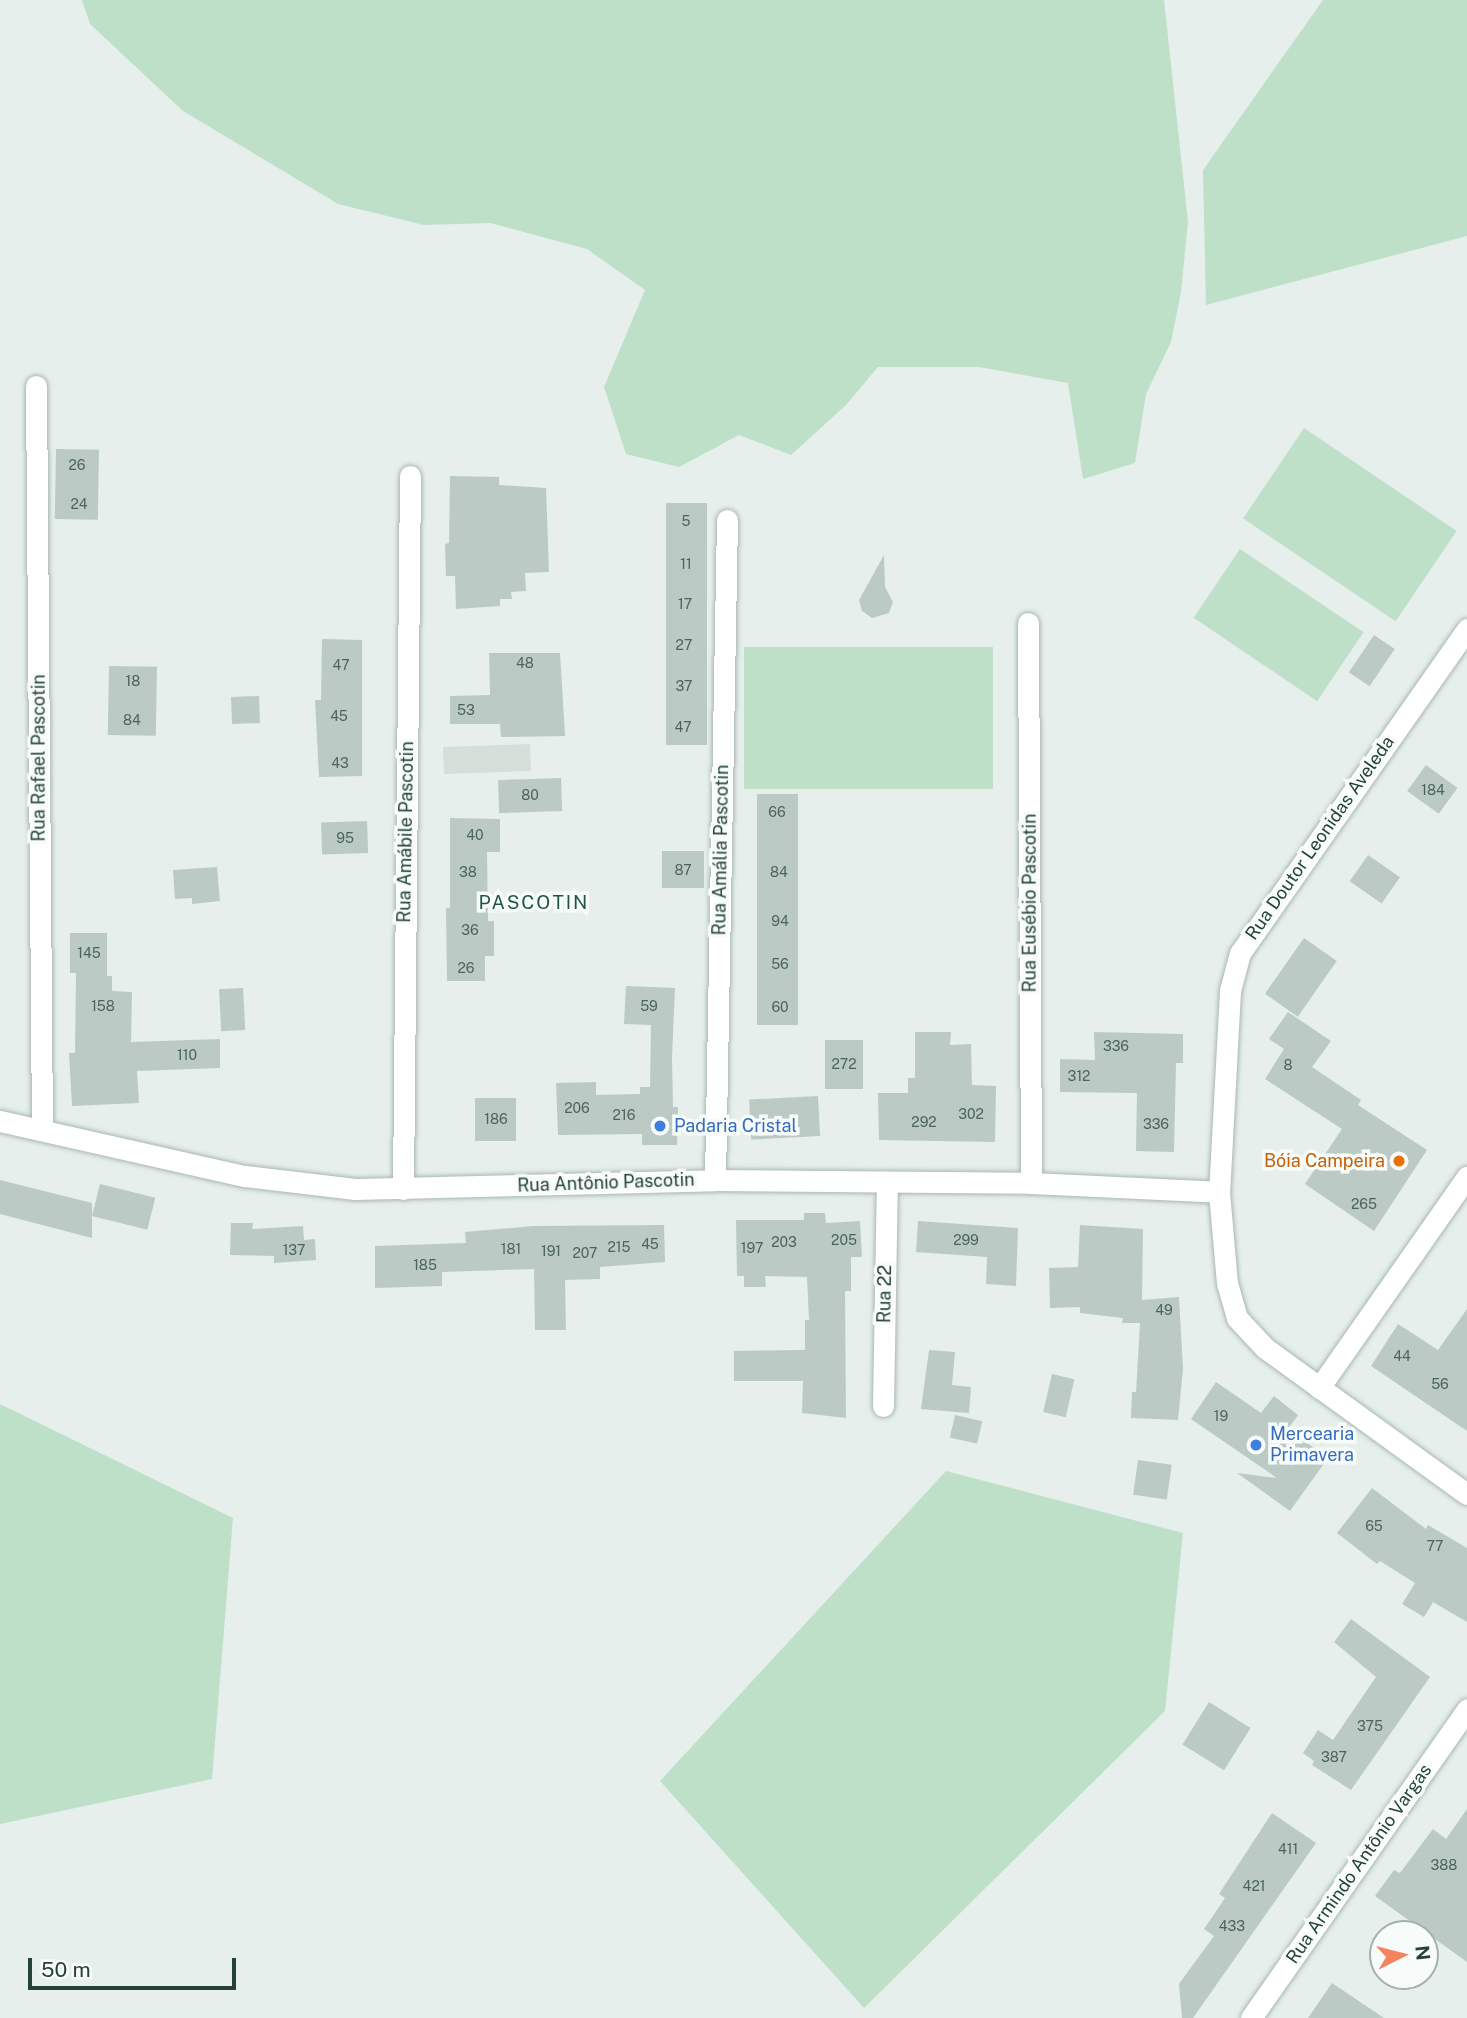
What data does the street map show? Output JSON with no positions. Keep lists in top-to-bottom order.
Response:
{
  "streets": {
    "street": [
      "Rua Rafael Pascotin",
      "Rua Amábile Pascotin",
      "Rua Doutor Leonidas Aveleda",
      "Rua Amália Pascotin",
      "Rua Eusébio Pascotin",
      "Rua Antônio Pascotin",
      "Rua 22",
      "Rua Armindo Antônio Vargas"
    ]
  },
  "crossings": [
    ["Rua Rafael Pascotin", "Rua Antônio Pascotin"],
    ["Rua Amábile Pascotin", "Rua Antônio Pascotin"],
    ["Rua Doutor Leonidas Aveleda", "Rua Antônio Pascotin"],
    ["Rua Amália Pascotin", "Rua Antônio Pascotin"],
    ["Rua Eusébio Pascotin", "Rua Antônio Pascotin"],
    ["Rua Antônio Pascotin", "Rua 22"]
  ],
  "districts": ["PASCOTIN"],
  "places": ["Padaria Cristal", "Bóia Campeira", "Mercearia Primavera"],
  "house_numbers": [
    "26",
    "24",
    "5",
    "11",
    "17",
    "27",
    "48",
    "47",
    "18",
    "37",
    "53",
    "45",
    "84",
    "47",
    "43",
    "184",
    "80",
    "66",
    "40",
    "95",
    "87",
    "38",
    "84",
    "94",
    "36",
    "145",
    "56",
    "26",
    "158",
    "59",
    "60",
    "336",
    "110",
    "272",
    "8",
    "312",
    "206",
    "302",
    "216",
    "186",
    "292",
    "336",
    "265",
    "205",
    "299",
    "203",
    "45",
    "215",
    "197",
    "181",
    "137",
    "191",
    "207",
    "185",
    "49",
    "44",
    "56",
    "19",
    "65",
    "77",
    "375",
    "387",
    "411",
    "388",
    "421",
    "433"
  ],
  "scale_bar": "50 m",
  "north": "right"
}
